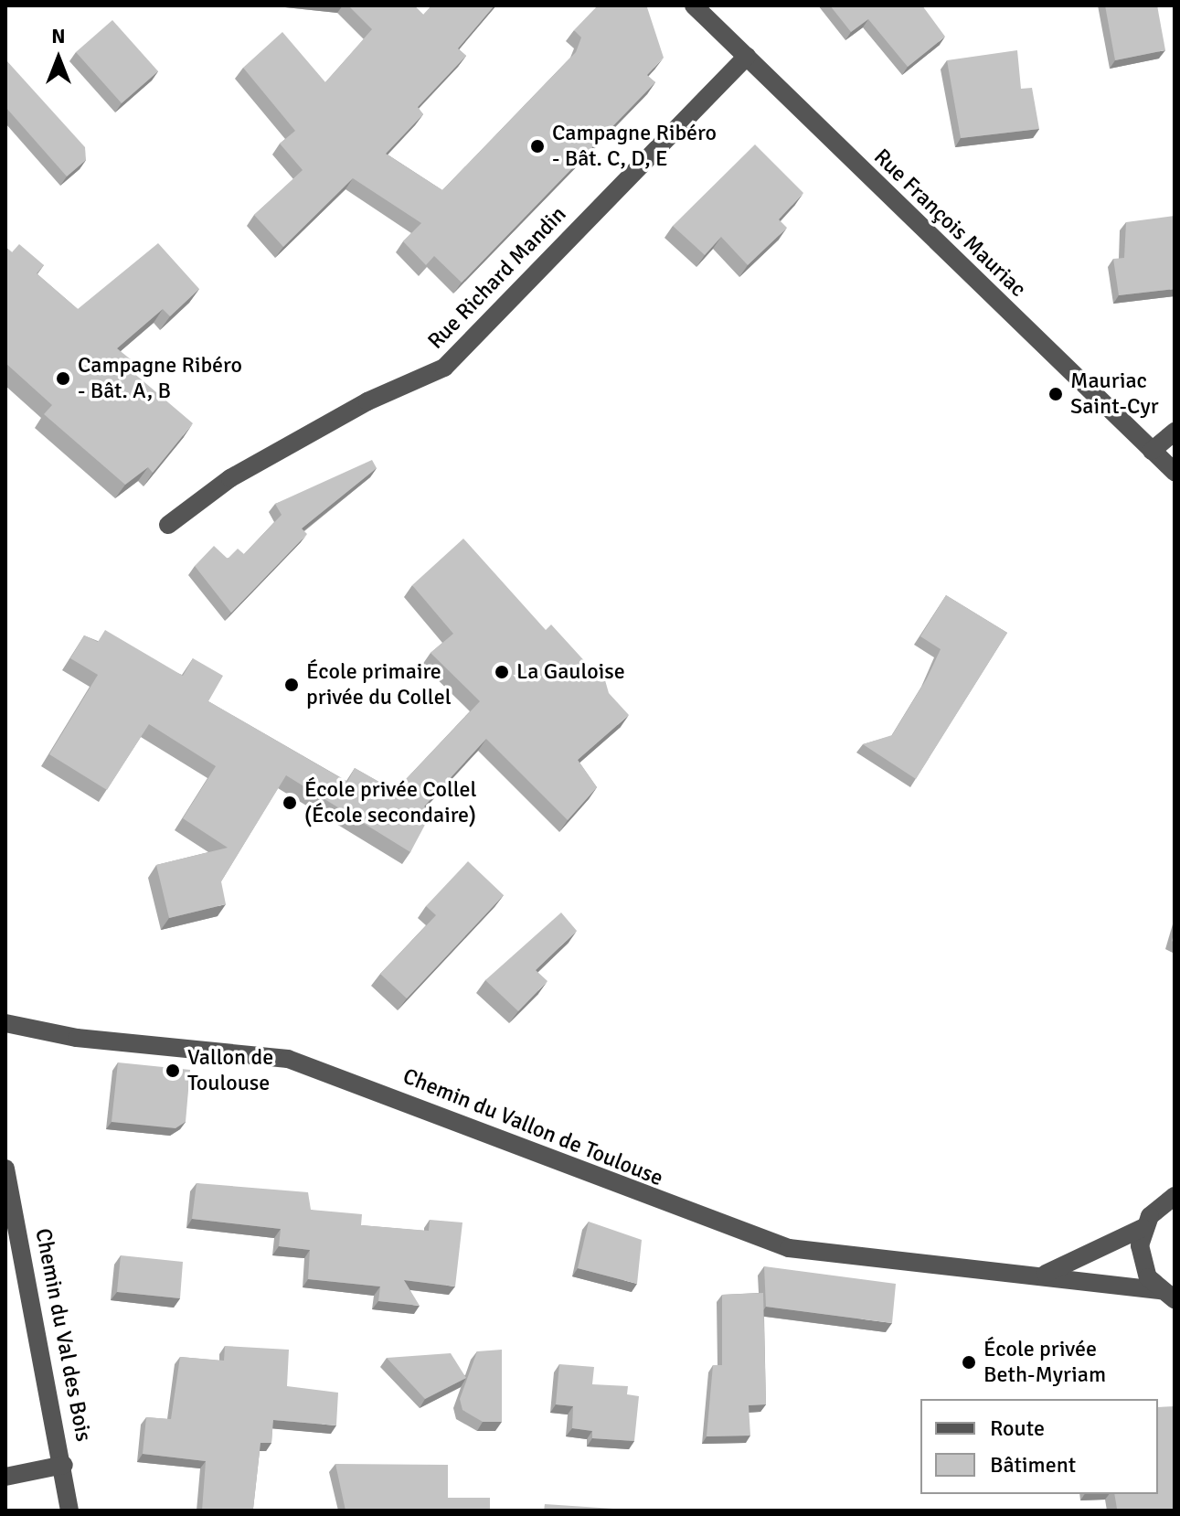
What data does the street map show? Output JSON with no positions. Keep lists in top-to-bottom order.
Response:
{
  "streets": {
    "street": [
      "Rue François Mauriac",
      "Rue Richard Mandin",
      "Chemin du Vallon de Toulouse",
      "Chemin du Val des Bois"
    ]
  },
  "crossings": [
    ["Rue François Mauriac", "Rue Richard Mandin"]
  ],
  "places": [
    "Campagne Ribéro - Bât. C, D, E",
    "Campagne Ribéro - Bât. A, B",
    "Mauriac Saint-Cyr",
    "La Gauloise",
    "École primaire privée du Collel",
    "École privée Collel (École secondaire)",
    "Vallon de Toulouse",
    "École privée Beth-Myriam"
  ],
  "legend": ["Route", "Bâtiment"],
  "north": "top"
}
